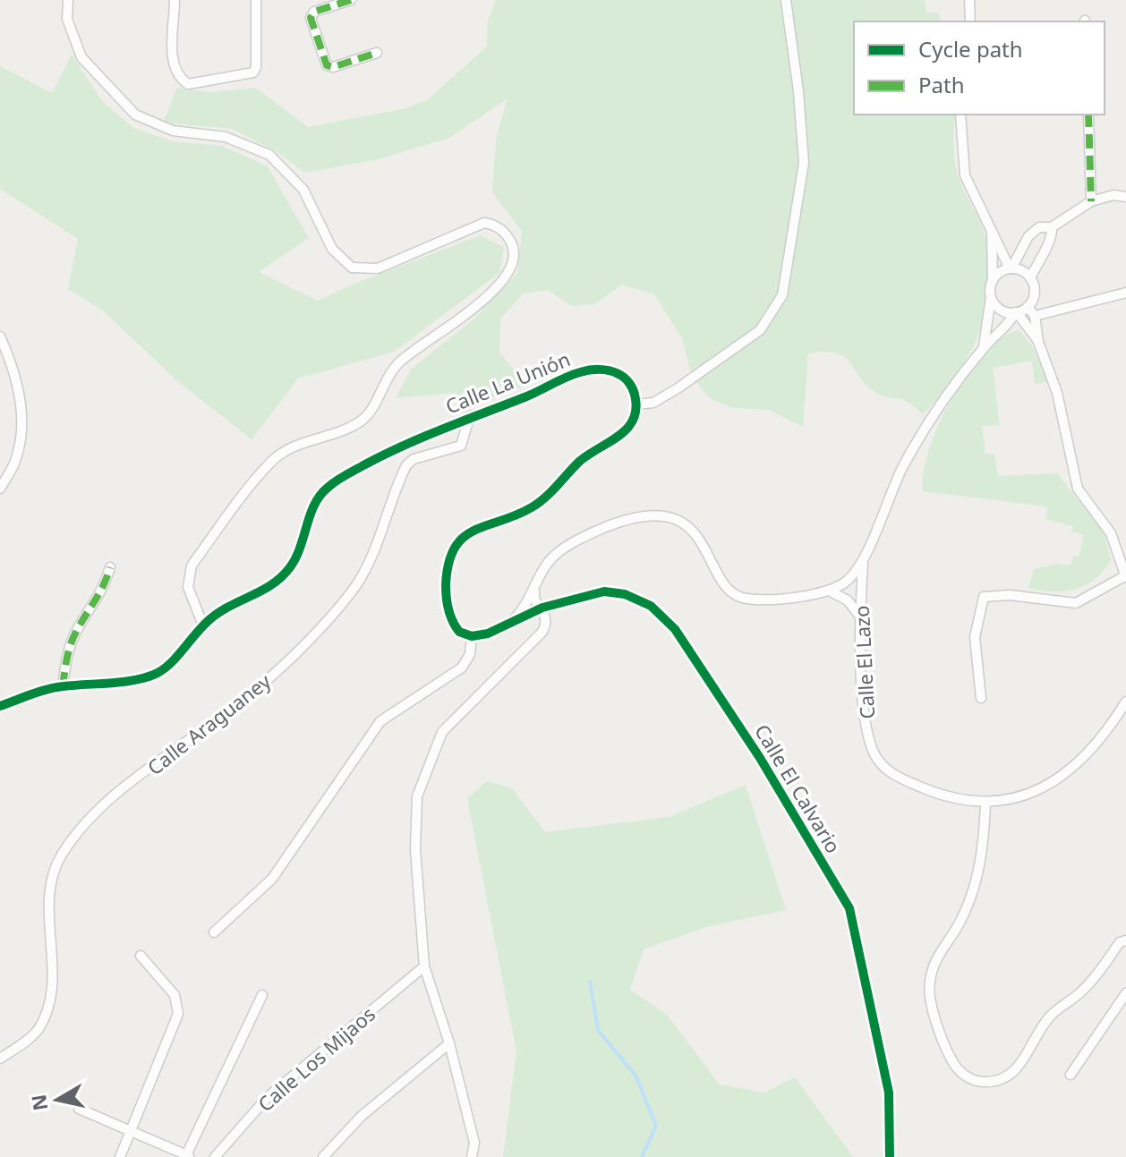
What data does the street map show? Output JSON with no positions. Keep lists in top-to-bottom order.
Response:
{
  "streets": {
    "street": [
      "Calle La Unión",
      "Calle El Lazo",
      "Calle Araguaney",
      "Calle El Calvario",
      "Calle Los Mijaos"
    ]
  },
  "crossings": [
    ["Calle La Unión", "Calle Araguaney"]
  ],
  "legend": ["Cycle path", "Path"],
  "north": "left"
}
